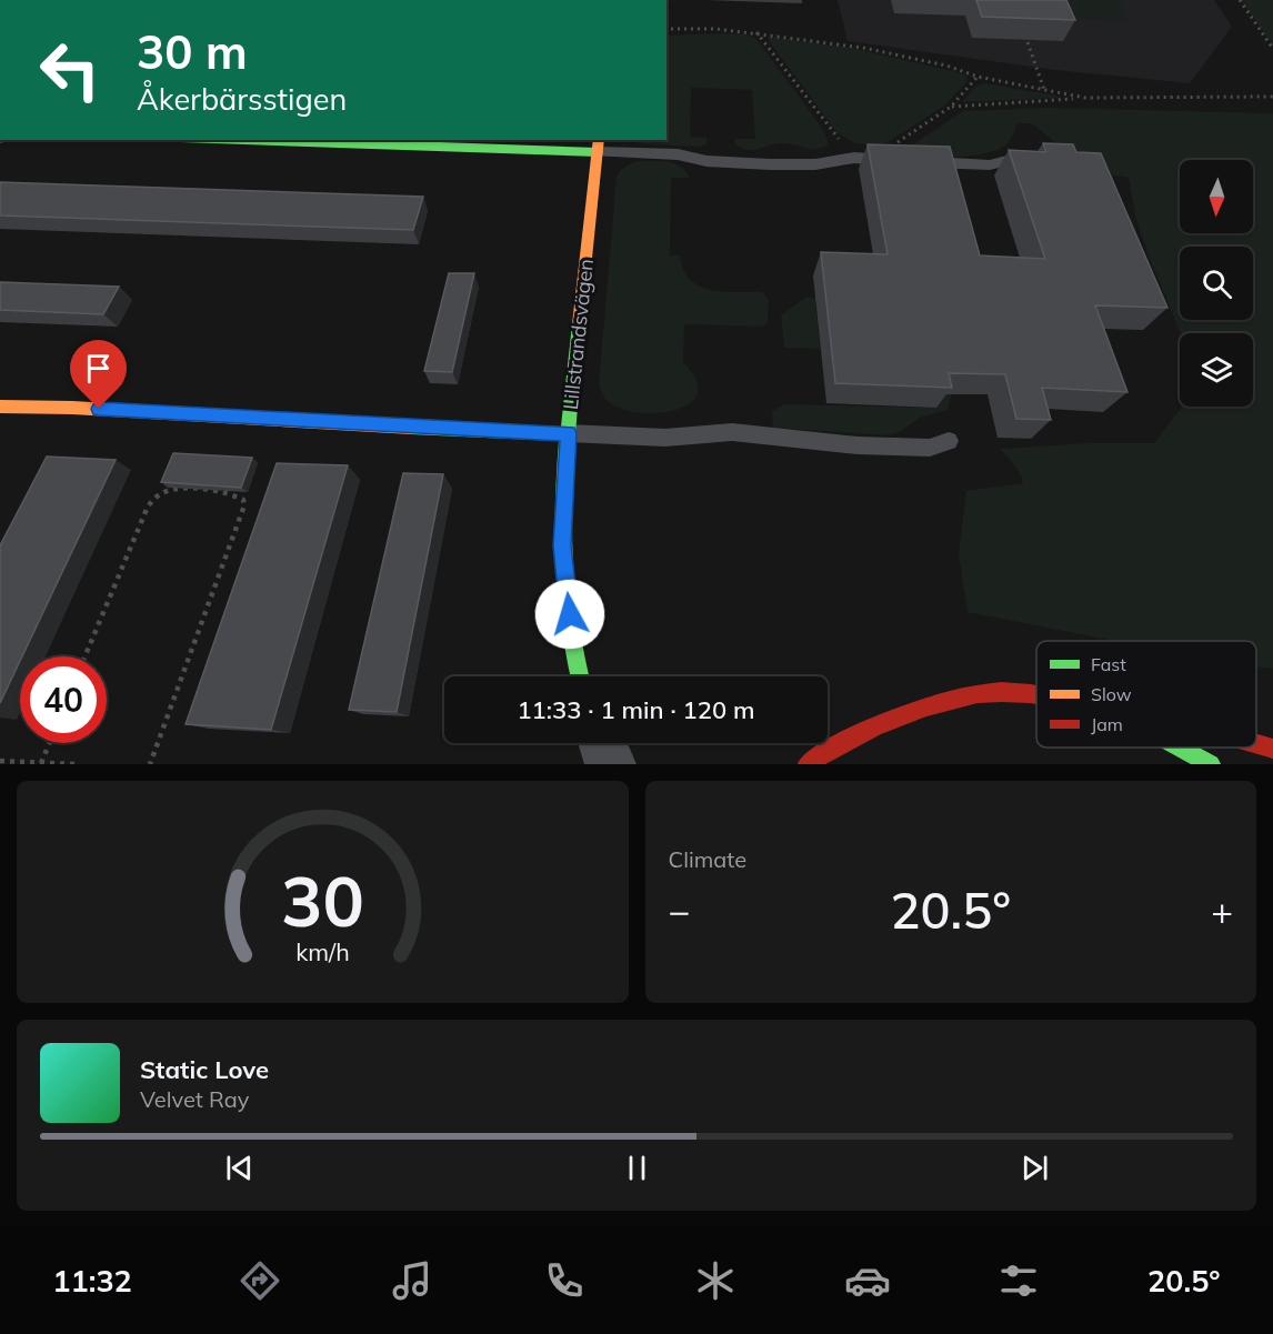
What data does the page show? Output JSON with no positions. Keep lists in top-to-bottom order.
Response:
{
  "streets": {
    "street": ["Lillstrandsvägen"]
  },
  "legend": ["Fast", "Slow", "Jam"],
  "north": "bottom",
  "page": {
    "turn": ["30 m", "Åkerbärsstigen"],
    "limit": "40",
    "trip": "11:33 · 1 min · 120 m",
    "tile": "Climate",
    "heat": ["−", "20.5°", "+"],
    "song": ["Static Love", "Velvet Ray"],
    "tabs": ["11:32", "20.5°"],
    "gauge": ["30", "km/h"]
  }
}
